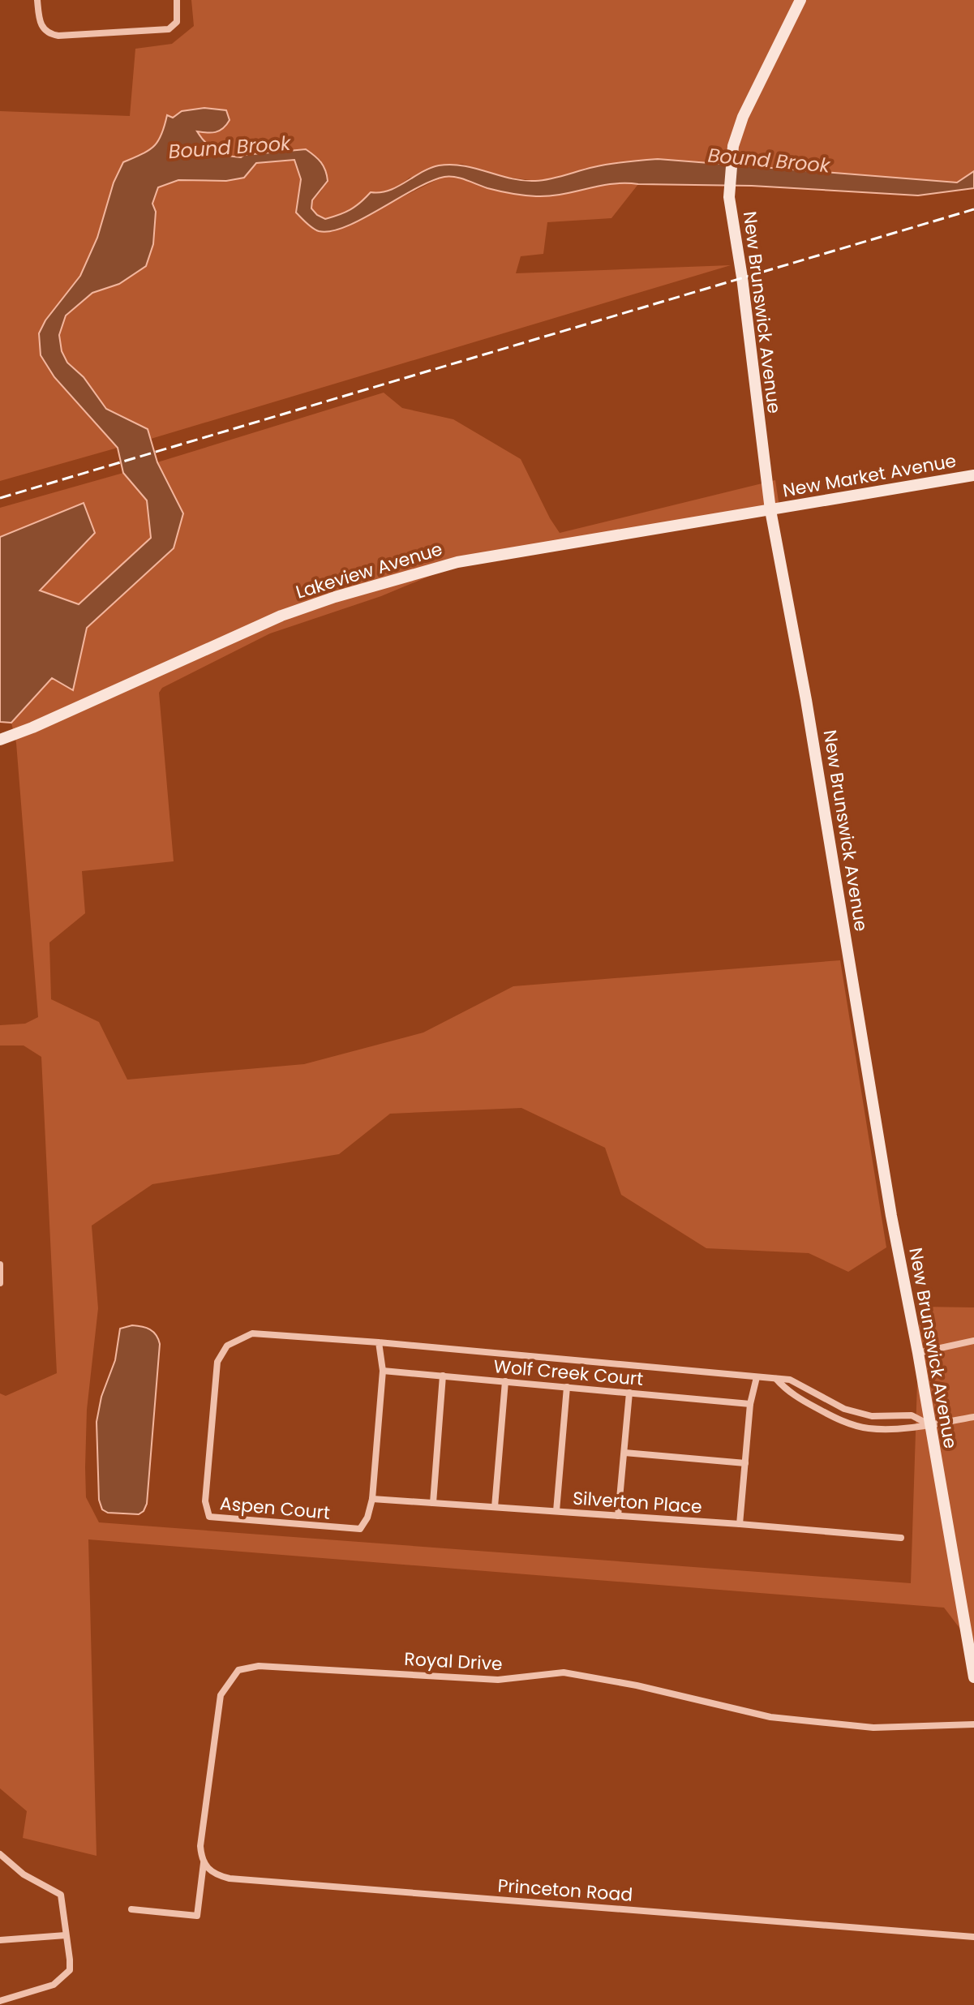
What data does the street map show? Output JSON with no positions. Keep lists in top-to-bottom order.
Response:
{
  "streets": {
    "street": [
      "New Brunswick Avenue",
      "New Market Avenue",
      "Lakeview Avenue",
      "Wolf Creek Court",
      "Silverton Place",
      "Aspen Court",
      "Royal Drive",
      "Princeton Road"
    ]
  },
  "crossings": [
    ["New Brunswick Avenue", "New Market Avenue"],
    ["New Brunswick Avenue", "Lakeview Avenue"],
    ["New Brunswick Avenue", "Aspen Court"],
    ["New Market Avenue", "Lakeview Avenue"],
    ["Wolf Creek Court", "Aspen Court"],
    ["Silverton Place", "Aspen Court"],
    ["Royal Drive", "Princeton Road"]
  ],
  "water": ["Bound Brook"]
}
